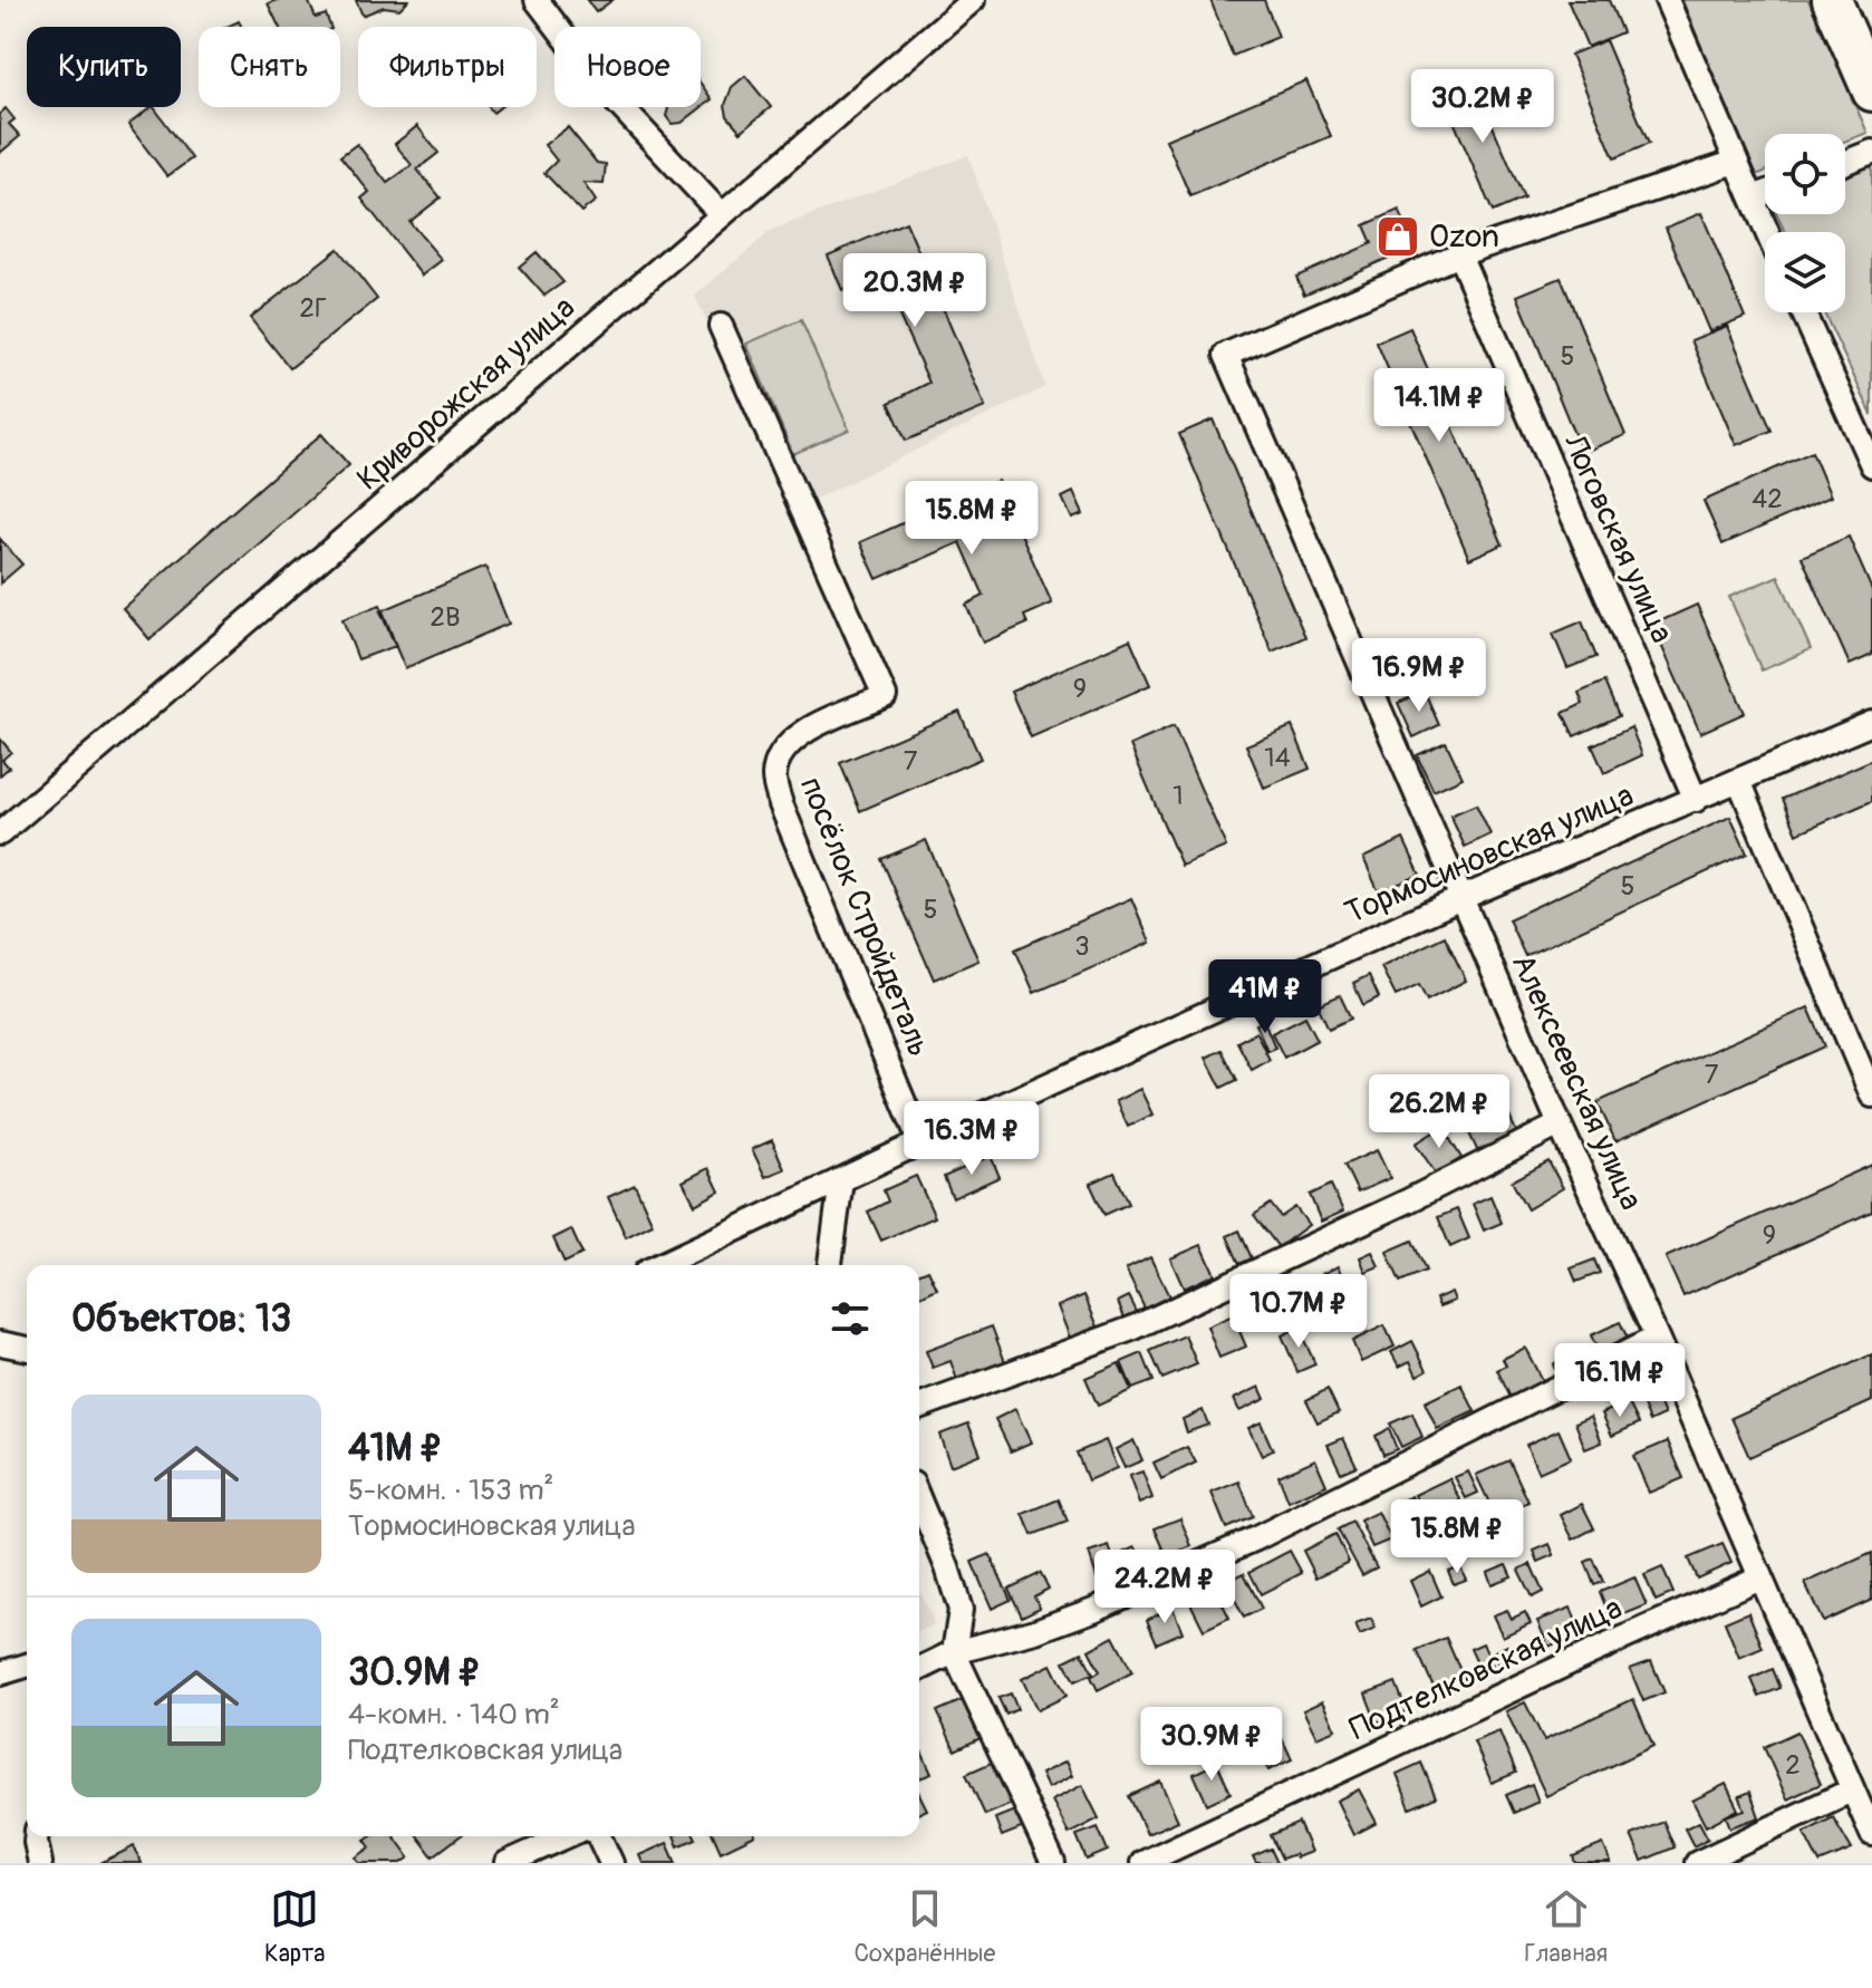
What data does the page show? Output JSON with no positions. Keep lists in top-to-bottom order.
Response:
{
  "streets": {
    "street": [
      "Криворожская улица",
      "Логовская улица",
      "Тормосиновская улица",
      "посёлок Стройдеталь",
      "Алексеевская улица",
      "Подтелковская улица"
    ]
  },
  "crossings": [
    ["Логовская улица", "Тормосиновская улица"],
    ["Логовская улица", "Алексеевская улица"],
    ["Тормосиновская улица", "посёлок Стройдеталь"],
    ["Тормосиновская улица", "Алексеевская улица"],
    ["Алексеевская улица", "Подтелковская улица"]
  ],
  "places": {
    "shop": ["Ozon"]
  },
  "house_numbers": [
    "2Г",
    "5",
    "42",
    "2В",
    "9",
    "14",
    "7",
    "1",
    "5",
    "5",
    "3",
    "7",
    "9",
    "2"
  ],
  "page": {
    "chip": [
      "Купить",
      "Снять",
      "Фильтры",
      "Новое"
    ],
    "price": [
      "30.2M ₽",
      "20.3M ₽",
      "14.1M ₽",
      "15.8M ₽",
      "16.9M ₽",
      "41M ₽",
      "26.2M ₽",
      "16.3M ₽",
      "10.7M ₽",
      "16.1M ₽",
      "15.8M ₽",
      "24.2M ₽",
      "30.9M ₽"
    ],
    "heading": "Объектов: 13",
    "list": [
      {
        "name": "41M ₽",
        "note": "5-комн. · 153 m² · Тормосиновская улица"
      },
      {
        "name": "30.9M ₽",
        "note": "4-комн. · 140 m² · Подтелковская улица"
      }
    ],
    "tabs": ["Карта", "Сохранённые", "Главная"]
  }
}
